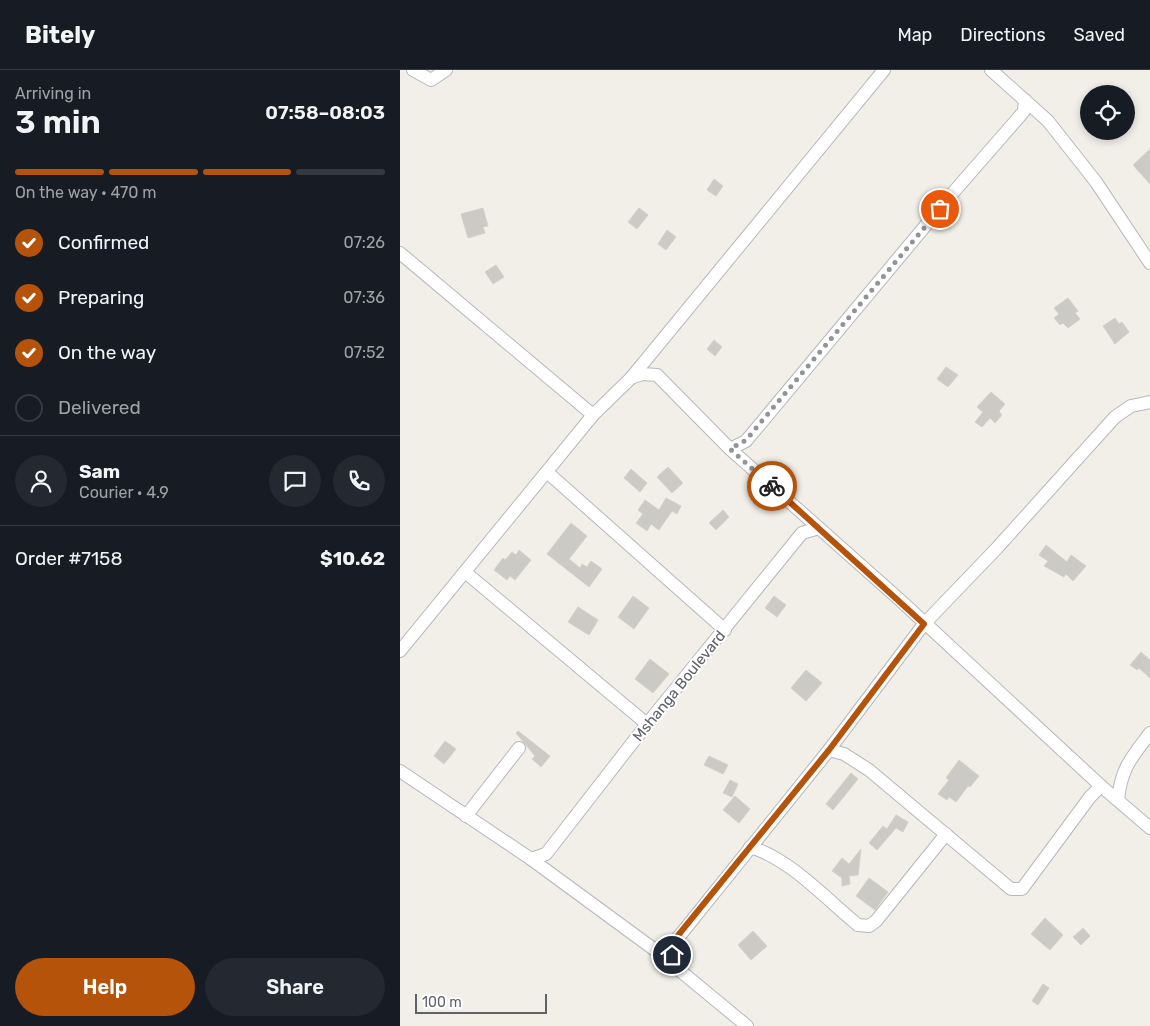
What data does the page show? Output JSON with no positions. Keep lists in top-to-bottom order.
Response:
{
  "streets": {
    "street": ["Mshanga Boulevard"]
  },
  "scale_bar": "100 m",
  "page": {
    "header": "Bitely",
    "nav": ["Map", "Directions", "Saved"],
    "heading": ["3 min", "Arriving in", "07:58–08:03"],
    "panel": [
      "Sam",
      "Courier · 4.9",
      "Order #7158",
      "$10.62"
    ],
    "bar": "On the way · 470 m",
    "list": [
      ["Confirmed", "07:26"],
      ["Preparing", "07:36"],
      ["On the way", "07:52"],
      "Delivered"
    ],
    "buttons": ["Help", "Share"],
    "scale": "100 m"
  }
}
